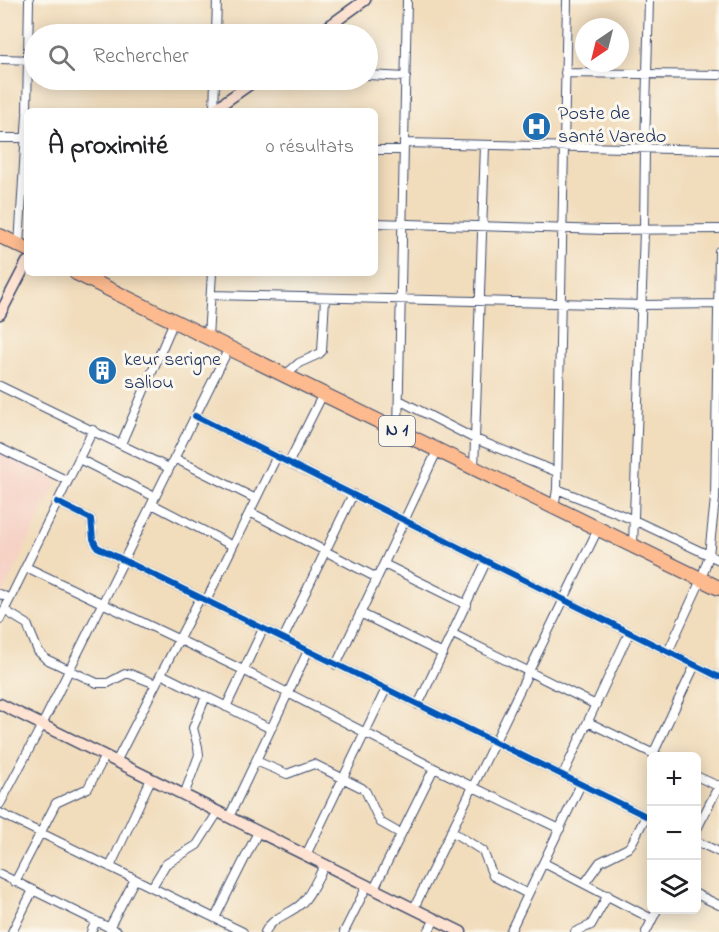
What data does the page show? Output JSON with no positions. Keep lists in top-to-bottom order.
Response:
{
  "streets": {
    "highway": ["N 1"]
  },
  "places": {
    "hospital": ["Poste de santé Varedo"],
    "building": ["keur serigne saliou"]
  },
  "north": "bottom left",
  "page": {
    "search": "Rechercher",
    "heading": ["À proximité", "0 résultats"],
    "map_buttons": ["+", "−"]
  }
}
